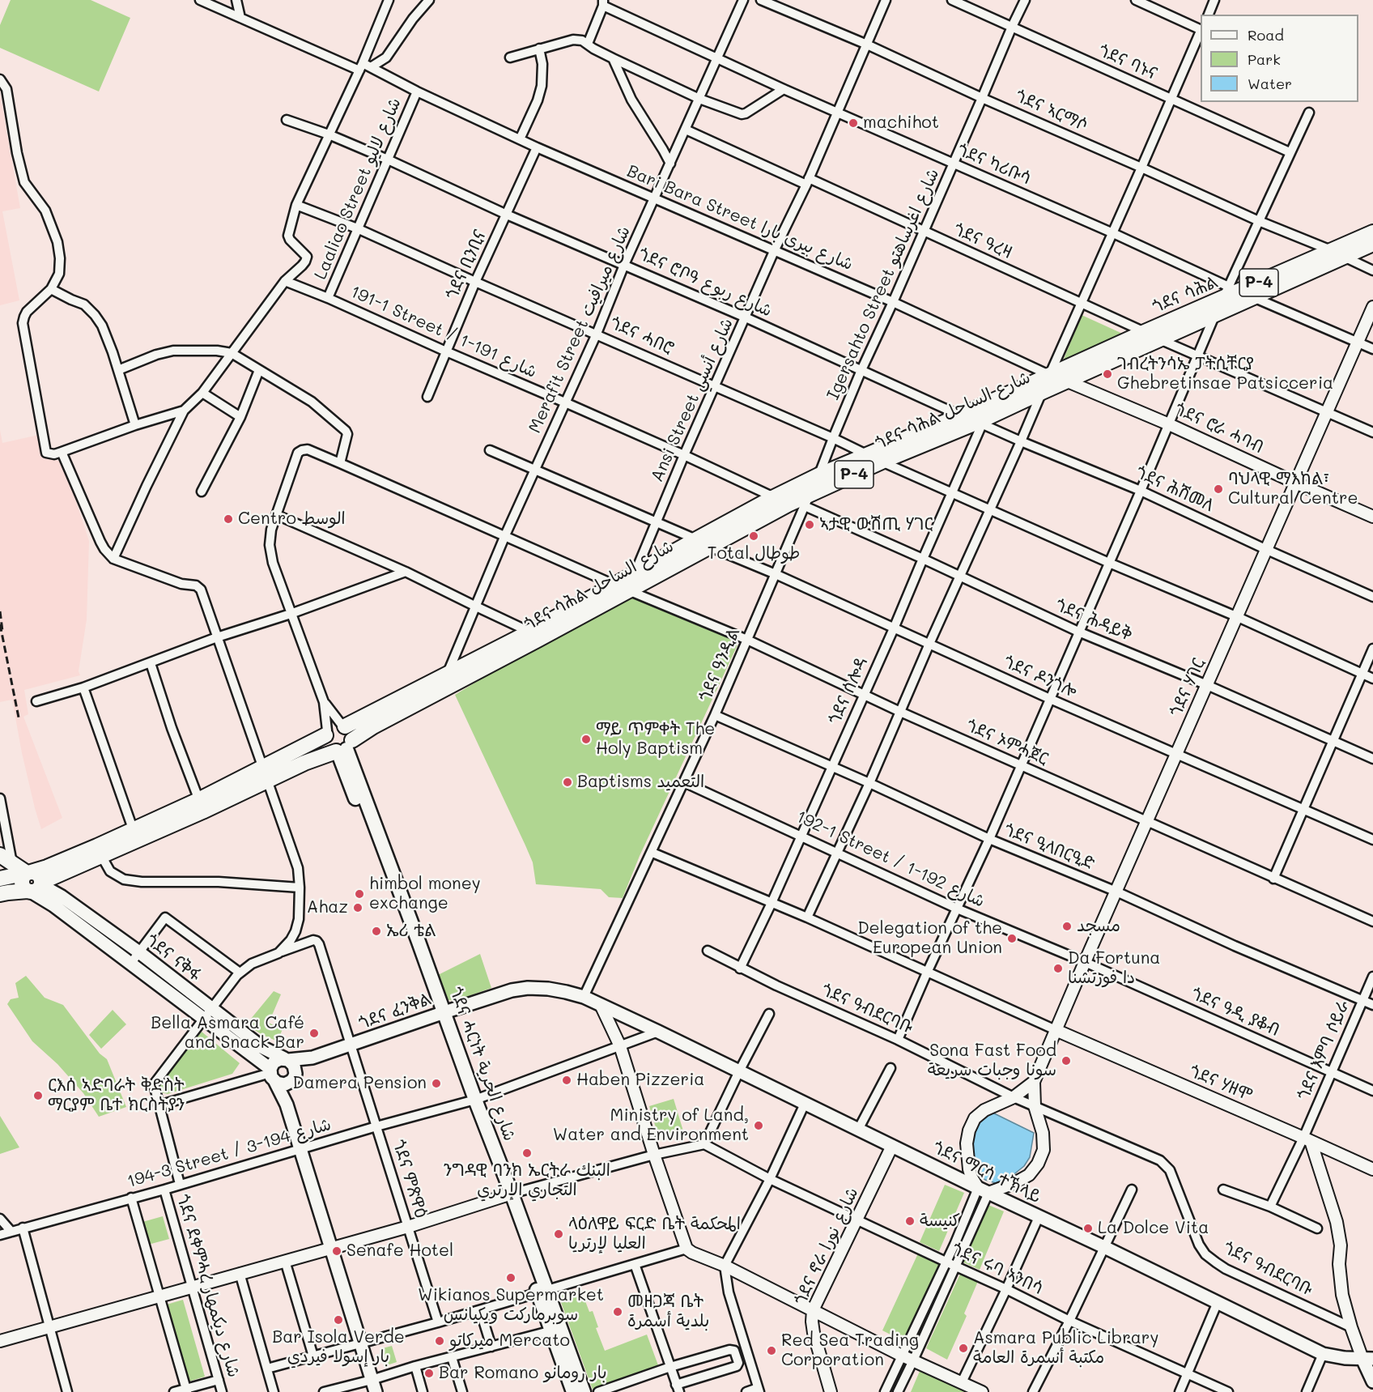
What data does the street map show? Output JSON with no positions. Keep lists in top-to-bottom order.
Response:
{
  "streets": {
    "highway": ["P-4", "ጎደና ሳሕል", "ጎደና ሳሕል شارع الساحل"],
    "main road": [
      "ጎደና ናቅፋ",
      "ጎደና ፈንቅል",
      "ጎደና ሓርነት شارع الحرية",
      "ጎደና ማርሳ ተኽላይ"
    ],
    "street": [
      "ጎደና ባኑና",
      "ጎደና ኣርማሶ",
      "ጎደና ካሪቡሳ",
      "Laaliao Street شارع لاليو",
      "Bari Bara Street شارع بيرى بارا",
      "ጎደና ዓረዛ",
      "ጎደና ቢንቢና",
      "ጎደና ሮቦዓ شارع ربوع",
      "Igersahto Street شارع اغرساهتو",
      "Merafit Street شارع ميرافيت",
      "191-1 Street / شارع 191-1",
      "ጎደና ሓበሮ",
      "Ansi Street شارع أنسي",
      "ጎደና ሮራ ሓባብ",
      "ጎደና ሕሽመለ",
      "ጎደና ሕዳይቅ",
      "ጎደና ዓንዲል",
      "ጎደና ዶንጎሎ",
      "ጎደና ሃገር",
      "ጎደና ሰሎዳ",
      "ጎደና ኦምሓጀር",
      "ጎደና ዒላበርዒድ",
      "192-1 Street / شارع 192-1",
      "ጎደና ዓብደርባቡ",
      "ጎደና ዓዲ ያቆብ",
      "ጎደና እምባ ሶይራ",
      "ጎደና ሃዘሞ",
      "194-3 Street / شارع 194-3",
      "ጎደና ምጽዋዕ",
      "ጎደና ኖራ شارع نورا",
      "ጎደና ሩባ ኣንበሳ",
      "ጎደና ደቀምሓረ شارع ديكمهار"
    ]
  },
  "crossings": [
    ["ጎደና ባኑና", "Igersahto Street شارع اغرساهتو"],
    ["ጎደና ኣርማሶ", "Igersahto Street شارع اغرساهتو"],
    ["ጎደና ኣርማሶ", "ጎደና ሳሕል"],
    ["ጎደና ኣርማሶ", "Ansi Street شارع أنسي"],
    ["ጎደና ኣርማሶ", "ጎደና ሳሕል شارع الساحل"],
    ["ጎደና ካሪቡሳ", "Igersahto Street شارع اغرساهتو"],
    ["ጎደና ካሪቡሳ", "ጎደና ሳሕል"],
    ["ጎደና ካሪቡሳ", "Merafit Street شارع ميرافيت"],
    ["ጎደና ካሪቡሳ", "Ansi Street شارع أنسي"],
    ["ጎደና ካሪቡሳ", "ጎደና ሳሕል شارع الساحل"],
    ["ጎደና ካሪቡሳ", "ጎደና ሃገር"],
    ["Laaliao Street شارع لاليو", "Bari Bara Street شارع بيرى بارا"],
    ["Laaliao Street شارع لاليو", "ጎደና ሮቦዓ شارع ربوع"],
    ["Laaliao Street شارع لاليو", "191-1 Street / شارع 191-1"],
    ["Laaliao Street شارع لاليو", "ጎደና ሓበሮ"],
    ["Bari Bara Street شارع بيرى بارا", "ጎደና ቢንቢና"],
    ["Bari Bara Street شارع بيرى بارا", "Igersahto Street شارع اغرساهتو"],
    ["Bari Bara Street شارع بيرى بارا", "Merafit Street شارع ميرافيت"],
    ["Bari Bara Street شارع بيرى بارا", "Ansi Street شارع أنسي"],
    ["Bari Bara Street شارع بيرى بارا", "ጎደና ሳሕል شارع الساحل"],
    ["Bari Bara Street شارع بيرى بارا", "ጎደና ሮራ ሓባብ"],
    ["ጎደና ዓረዛ", "Igersahto Street شارع اغرساهتو"],
    ["ጎደና ዓረዛ", "ጎደና ሳሕል"],
    ["ጎደና ዓረዛ", "Merafit Street شارع ميرافيت"],
    ["ጎደና ዓረዛ", "Ansi Street شارع أنسي"],
    ["ጎደና ዓረዛ", "ጎደና ሳሕል شارع الساحل"],
    ["ጎደና ዓረዛ", "ጎደና ሃገር"],
    ["ጎደና ቢንቢና", "ጎደና ሮቦዓ شارع ربوع"],
    ["ጎደና ቢንቢና", "191-1 Street / شارع 191-1"],
    ["ጎደና ቢንቢና", "ጎደና ሓበሮ"],
    ["ጎደና ሮቦዓ شارع ربوع", "Igersahto Street شارع اغرساهتو"],
    ["ጎደና ሮቦዓ شارع ربوع", "Merafit Street شارع ميرافيت"],
    ["ጎደና ሮቦዓ شارع ربوع", "Ansi Street شارع أنسي"],
    ["ጎደና ሮቦዓ شارع ربوع", "ጎደና ሳሕል شارع الساحل"],
    ["ጎደና ሮቦዓ شارع ربوع", "ጎደና ሕሽመለ"],
    ["Igersahto Street شارع اغرساهتو", "ጎደና ሓበሮ"],
    ["Igersahto Street شارع اغرساهتو", "ጎደና ሳሕል شارع الساحل"],
    ["Igersahto Street شارع اغرساهتو", "ጎደና ዓንዲል"],
    ["ጎደና ሳሕል", "ጎደና ሳሕል شارع الساحل"],
    ["Merafit Street شارع ميرافيت", "191-1 Street / شارع 191-1"],
    ["Merafit Street شارع ميرافيت", "ጎደና ሓበሮ"],
    ["Merafit Street شارع ميرافيت", "ጎደና ሳሕል شارع الساحل"],
    ["Merafit Street شارع ميرافيت", "ጎደና ዶንጎሎ"],
    ["Merafit Street شارع ميرافيت", "ጎደና ኦምሓጀር"],
    ["191-1 Street / شارع 191-1", "Ansi Street شارع أنسي"],
    ["191-1 Street / شارع 191-1", "ጎደና ሳሕል شارع الساحل"],
    ["ጎደና ሓበሮ", "Ansi Street شارع أنسي"],
    ["ጎደና ሓበሮ", "ጎደና ሳሕል شارع الساحل"],
    ["ጎደና ሓበሮ", "ጎደና ሃገር"],
    ["ጎደና ሓበሮ", "ጎደና ሰሎዳ"],
    ["Ansi Street شارع أنسي", "ጎደና ሳሕል شارع الساحل"],
    ["Ansi Street شارع أنسي", "ጎደና ዶንጎሎ"],
    ["ጎደና ሳሕል شارع الساحل", "ጎደና ሮራ ሓባብ"],
    ["ጎደና ሳሕል شارع الساحل", "ጎደና ሕሽመለ"],
    ["ጎደና ሳሕል شارع الساحل", "ጎደና ሕዳይቅ"],
    ["ጎደና ሳሕል شارع الساحل", "ጎደና ዓንዲል"],
    ["ጎደና ሳሕል شارع الساحل", "ጎደና ዶንጎሎ"],
    ["ጎደና ሳሕል شارع الساحل", "ጎደና ሰሎዳ"],
    ["ጎደና ሳሕል شارع الساحل", "ጎደና ኦምሓጀር"],
    ["ጎደና ሳሕል شارع الساحل", "ጎደና ሓርነት شارع الحرية"],
    ["ጎደና ሮራ ሓባብ", "ጎደና ሃገር"],
    ["ጎደና ሕሽመለ", "ጎደና ሃገር"],
    ["ጎደና ሕሽመለ", "ጎደና ሰሎዳ"],
    ["ጎደና ሕዳይቅ", "ጎደና ዓንዲል"],
    ["ጎደና ሕዳይቅ", "ጎደና ሃገር"],
    ["ጎደና ሕዳይቅ", "ጎደና ሰሎዳ"],
    ["ጎደና ዓንዲል", "ጎደና ዶንጎሎ"],
    ["ጎደና ዓንዲል", "ጎደና ኦምሓጀር"],
    ["ጎደና ዓንዲል", "ጎደና ዒላበርዒድ"],
    ["ጎደና ዓንዲል", "192-1 Street / شارع 192-1"],
    ["ጎደና ዓንዲል", "ጎደና ፈንቅል"],
    ["ጎደና ዶንጎሎ", "ጎደና ሃገር"],
    ["ጎደና ዶንጎሎ", "ጎደና ሰሎዳ"],
    ["ጎደና ሃገር", "ጎደና ኦምሓጀር"],
    ["ጎደና ሃገር", "ጎደና ዒላበርዒድ"],
    ["ጎደና ሃገር", "192-1 Street / شارع 192-1"],
    ["ጎደና ሃገር", "ጎደና ዓዲ ያቆብ"],
    ["ጎደና ሃገር", "ጎደና ሃዘሞ"],
    ["ጎደና ሰሎዳ", "ጎደና ኦምሓጀር"],
    ["ጎደና ሰሎዳ", "ጎደና ዒላበርዒድ"],
    ["ጎደና ሰሎዳ", "192-1 Street / شارع 192-1"],
    ["ጎደና ሰሎዳ", "ጎደና ዓብደርባቡ"],
    ["ጎደና ዒላበርዒድ", "ጎደና እምባ ሶይራ"],
    ["192-1 Street / شارع 192-1", "ጎደና ዓዲ ያቆብ"],
    ["ጎደና ናቅፋ", "ጎደና ፈንቅል"],
    ["ጎደና ናቅፋ", "194-3 Street / شارع 194-3"],
    ["ጎደና ዓብደርባቡ", "ጎደና ማርሳ ተኽላይ"],
    ["ጎደና ፈንቅል", "ጎደና ሓርነት شارع الحرية"],
    ["ጎደና ፈንቅል", "ጎደና ማርሳ ተኽላይ"],
    ["ጎደና ፈንቅል", "ጎደና ምጽዋዕ"],
    ["ጎደና ዓዲ ያቆብ", "ጎደና እምባ ሶይራ"],
    ["ጎደና እምባ ሶይራ", "ጎደና ሃዘሞ"],
    ["ጎደና ሓርነት شارع الحرية", "194-3 Street / شارع 194-3"],
    ["194-3 Street / شارع 194-3", "ጎደና ማርሳ ተኽላይ"],
    ["194-3 Street / شارع 194-3", "ጎደና ምጽዋዕ"],
    ["194-3 Street / شارع 194-3", "ጎደና ደቀምሓረ شارع ديكمهار"],
    ["ጎደና ማርሳ ተኽላይ", "ጎደና ኖራ شارع نورا"],
    ["ጎደና ኖራ شارع نورا", "ጎደና ሩባ ኣንበሳ"]
  ],
  "places": [
    "machihot",
    "ገብረትንሳኤ ፓትሲቸርያ Ghebretinsae Patsicceria",
    "ባህላዊ ማእከል፣ Cultural Centre",
    "Centro الوسط",
    "ኣታዊ ውሽጢ ሃገር",
    "Total طوطال",
    "ማይ ጥምቀት The Holy Baptism",
    "Baptisms التعميد",
    "himbol money exchange",
    "Ahaz",
    "مسجد",
    "ኤሪ ቴል",
    "Delegation of the European Union",
    "Da Fortuna دا فورتشنا",
    "Bella Asmara Café and Snack Bar",
    "Sona Fast Food سونا وجبات سريعة",
    "Haben Pizzeria",
    "Damera Pension",
    "ርእሰ ኣድባራት ቅድስት ማርያም ቤተ ክርስትያን",
    "Ministry of Land, Water and Environment",
    "ንግዳዊ ባንክ ኤርትራ البنك التجاري الإرتري",
    "كنيسة",
    "La Dolce Vita",
    "ላዕለዋይ ፍርድ ቤት المحكمة العليا لإرتريا",
    "Senafe Hotel",
    "Wikianos Supermarket سوبرماركت ويكيانس",
    "መዘጋጃ ቤት بلدية أسمرة",
    "Bar Isola Verde بار إسولا فيردي",
    "ميركاتو Mercato",
    "Asmara Public Library مكتبة أسمرة العامة",
    "Red Sea Trading Corporation",
    "Bar Romano بار رومانو"
  ],
  "legend": ["Road", "Park", "Water"]
}
